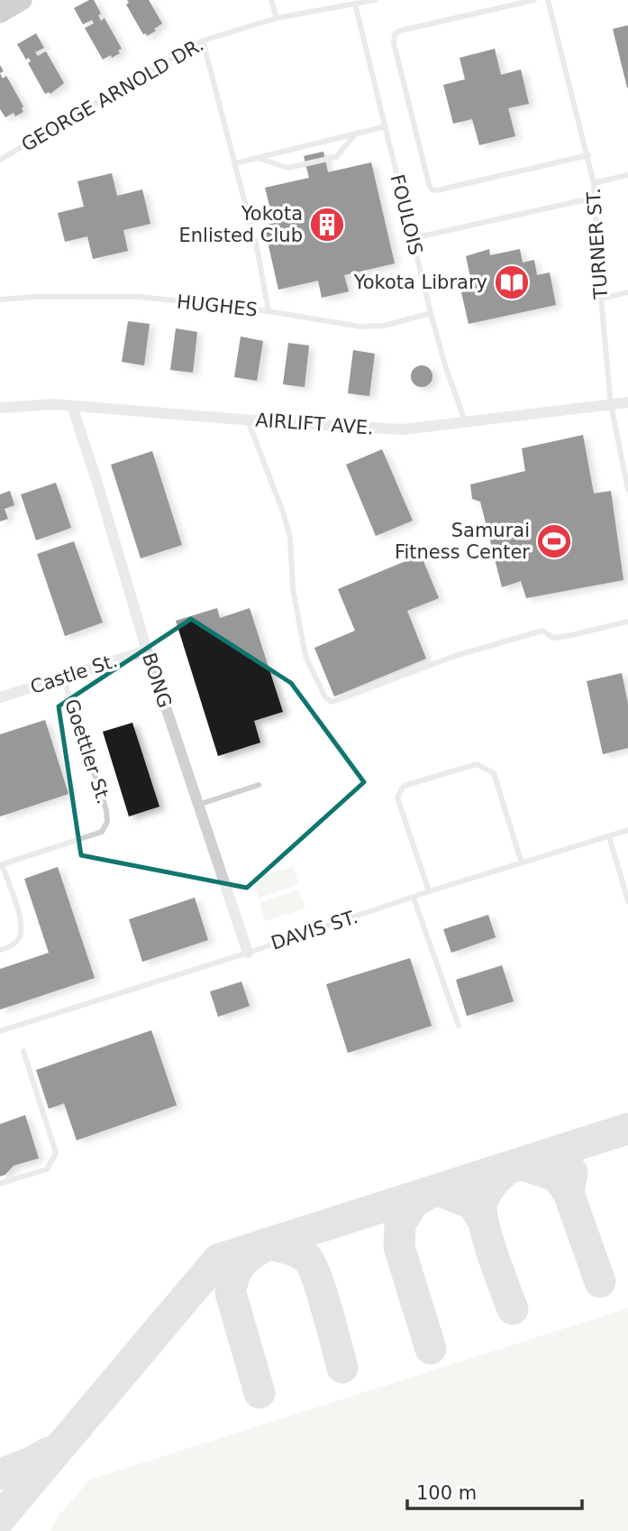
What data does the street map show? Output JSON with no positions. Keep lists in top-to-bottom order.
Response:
{
  "streets": {
    "street": ["AIRLIFT AVE.", "Castle St.", "BONG"],
    "lane": [
      "GEORGE ARNOLD DR.",
      "FOULOIS",
      "TURNER ST.",
      "HUGHES",
      "Goettler St.",
      "DAVIS ST."
    ]
  },
  "crossings": [
    ["GEORGE ARNOLD DR.", "FOULOIS"],
    ["FOULOIS", "HUGHES"],
    ["FOULOIS", "AIRLIFT AVE."],
    ["TURNER ST.", "AIRLIFT AVE."],
    ["AIRLIFT AVE.", "BONG"],
    ["Castle St.", "BONG"],
    ["Castle St.", "Goettler St."],
    ["BONG", "DAVIS ST."]
  ],
  "places": {
    "building": ["Yokota Enlisted Club"],
    "library": ["Yokota Library"],
    "sports": ["Samurai Fitness Center"]
  },
  "scale_bar": "100 m"
}
